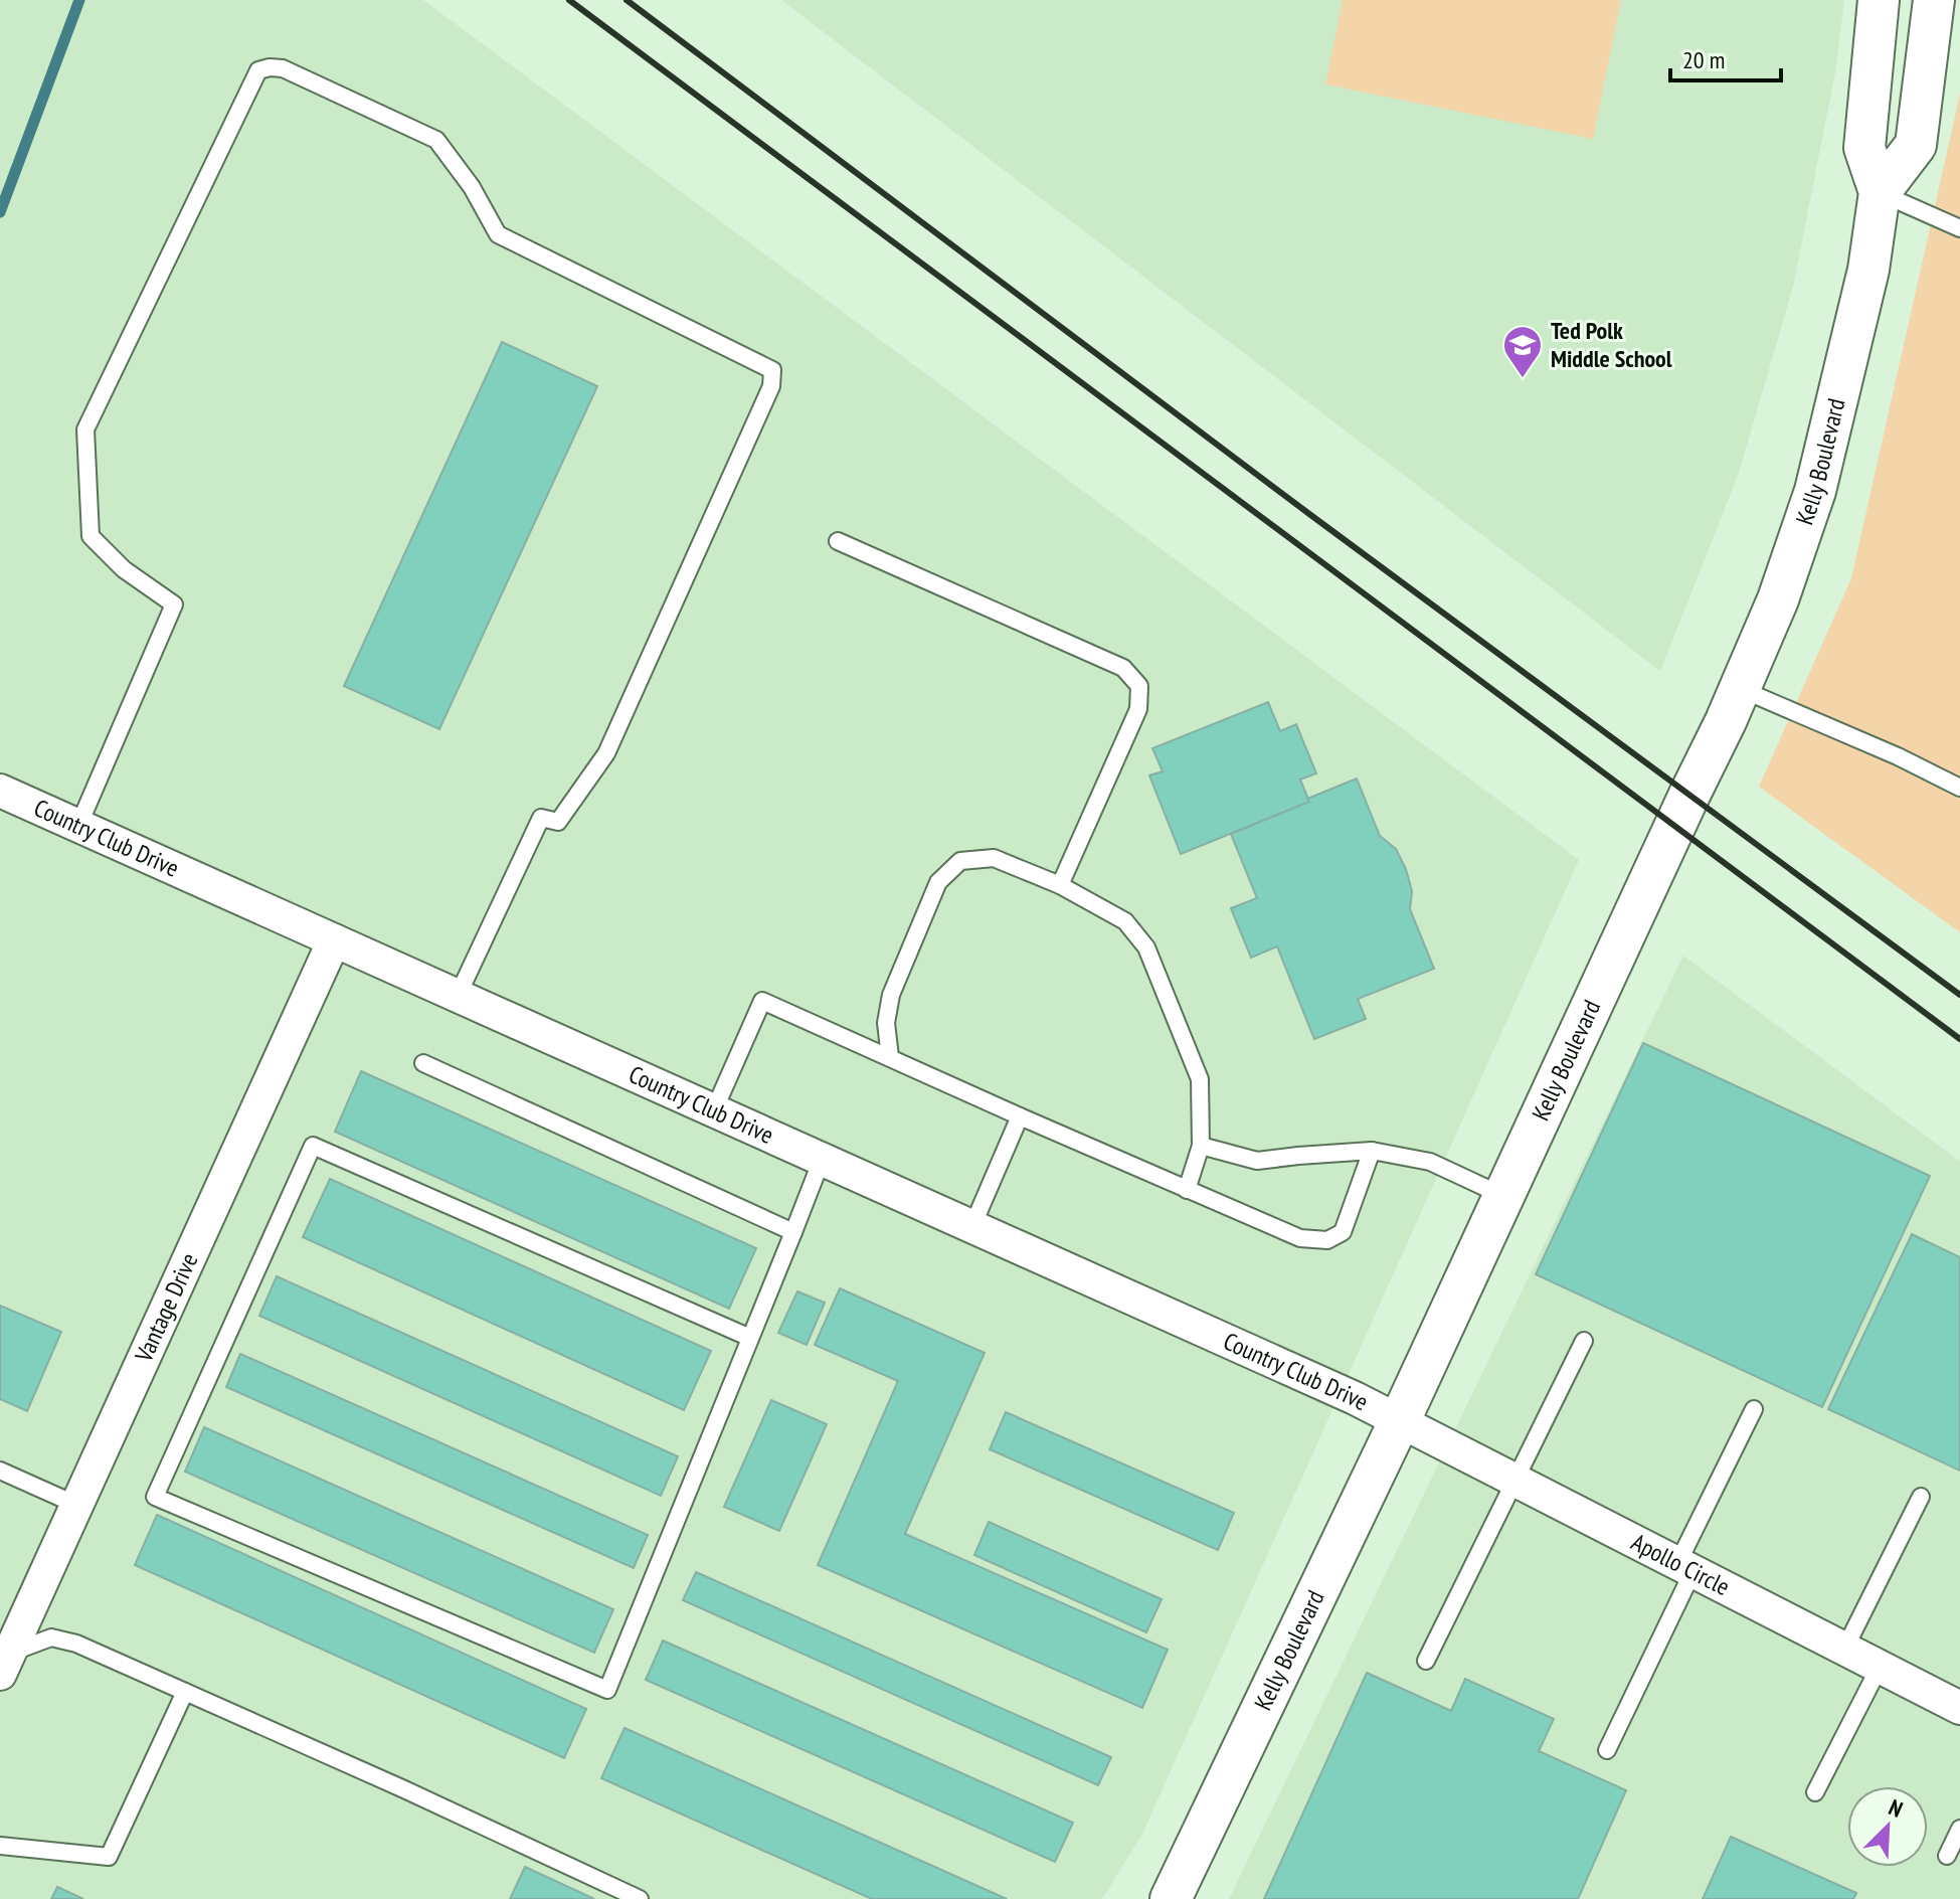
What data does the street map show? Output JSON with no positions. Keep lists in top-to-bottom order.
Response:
{
  "streets": {
    "street": [
      "Kelly Boulevard",
      "Country Club Drive",
      "Vantage Drive",
      "Apollo Circle"
    ]
  },
  "crossings": [
    ["Kelly Boulevard", "Country Club Drive"],
    ["Kelly Boulevard", "Apollo Circle"],
    ["Country Club Drive", "Vantage Drive"],
    ["Country Club Drive", "Apollo Circle"]
  ],
  "places": {
    "school or university": ["Ted Polk Middle School"]
  },
  "scale_bar": "20 m",
  "north": "top right"
}
